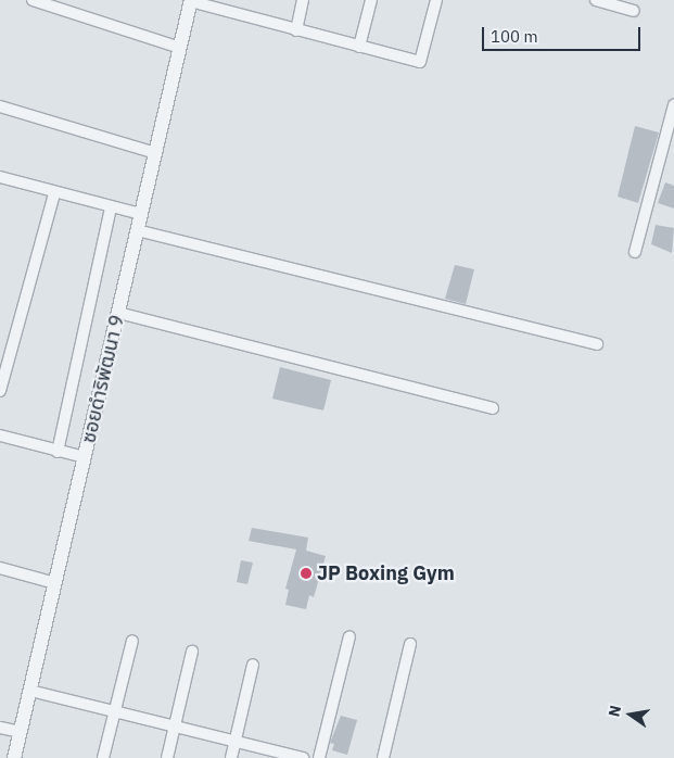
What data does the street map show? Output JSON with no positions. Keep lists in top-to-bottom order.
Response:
{
  "streets": {
    "street": ["ซอยดำริพัฒนา 9"]
  },
  "places": ["JP Boxing Gym"],
  "scale_bar": "100 m",
  "north": "left"
}
